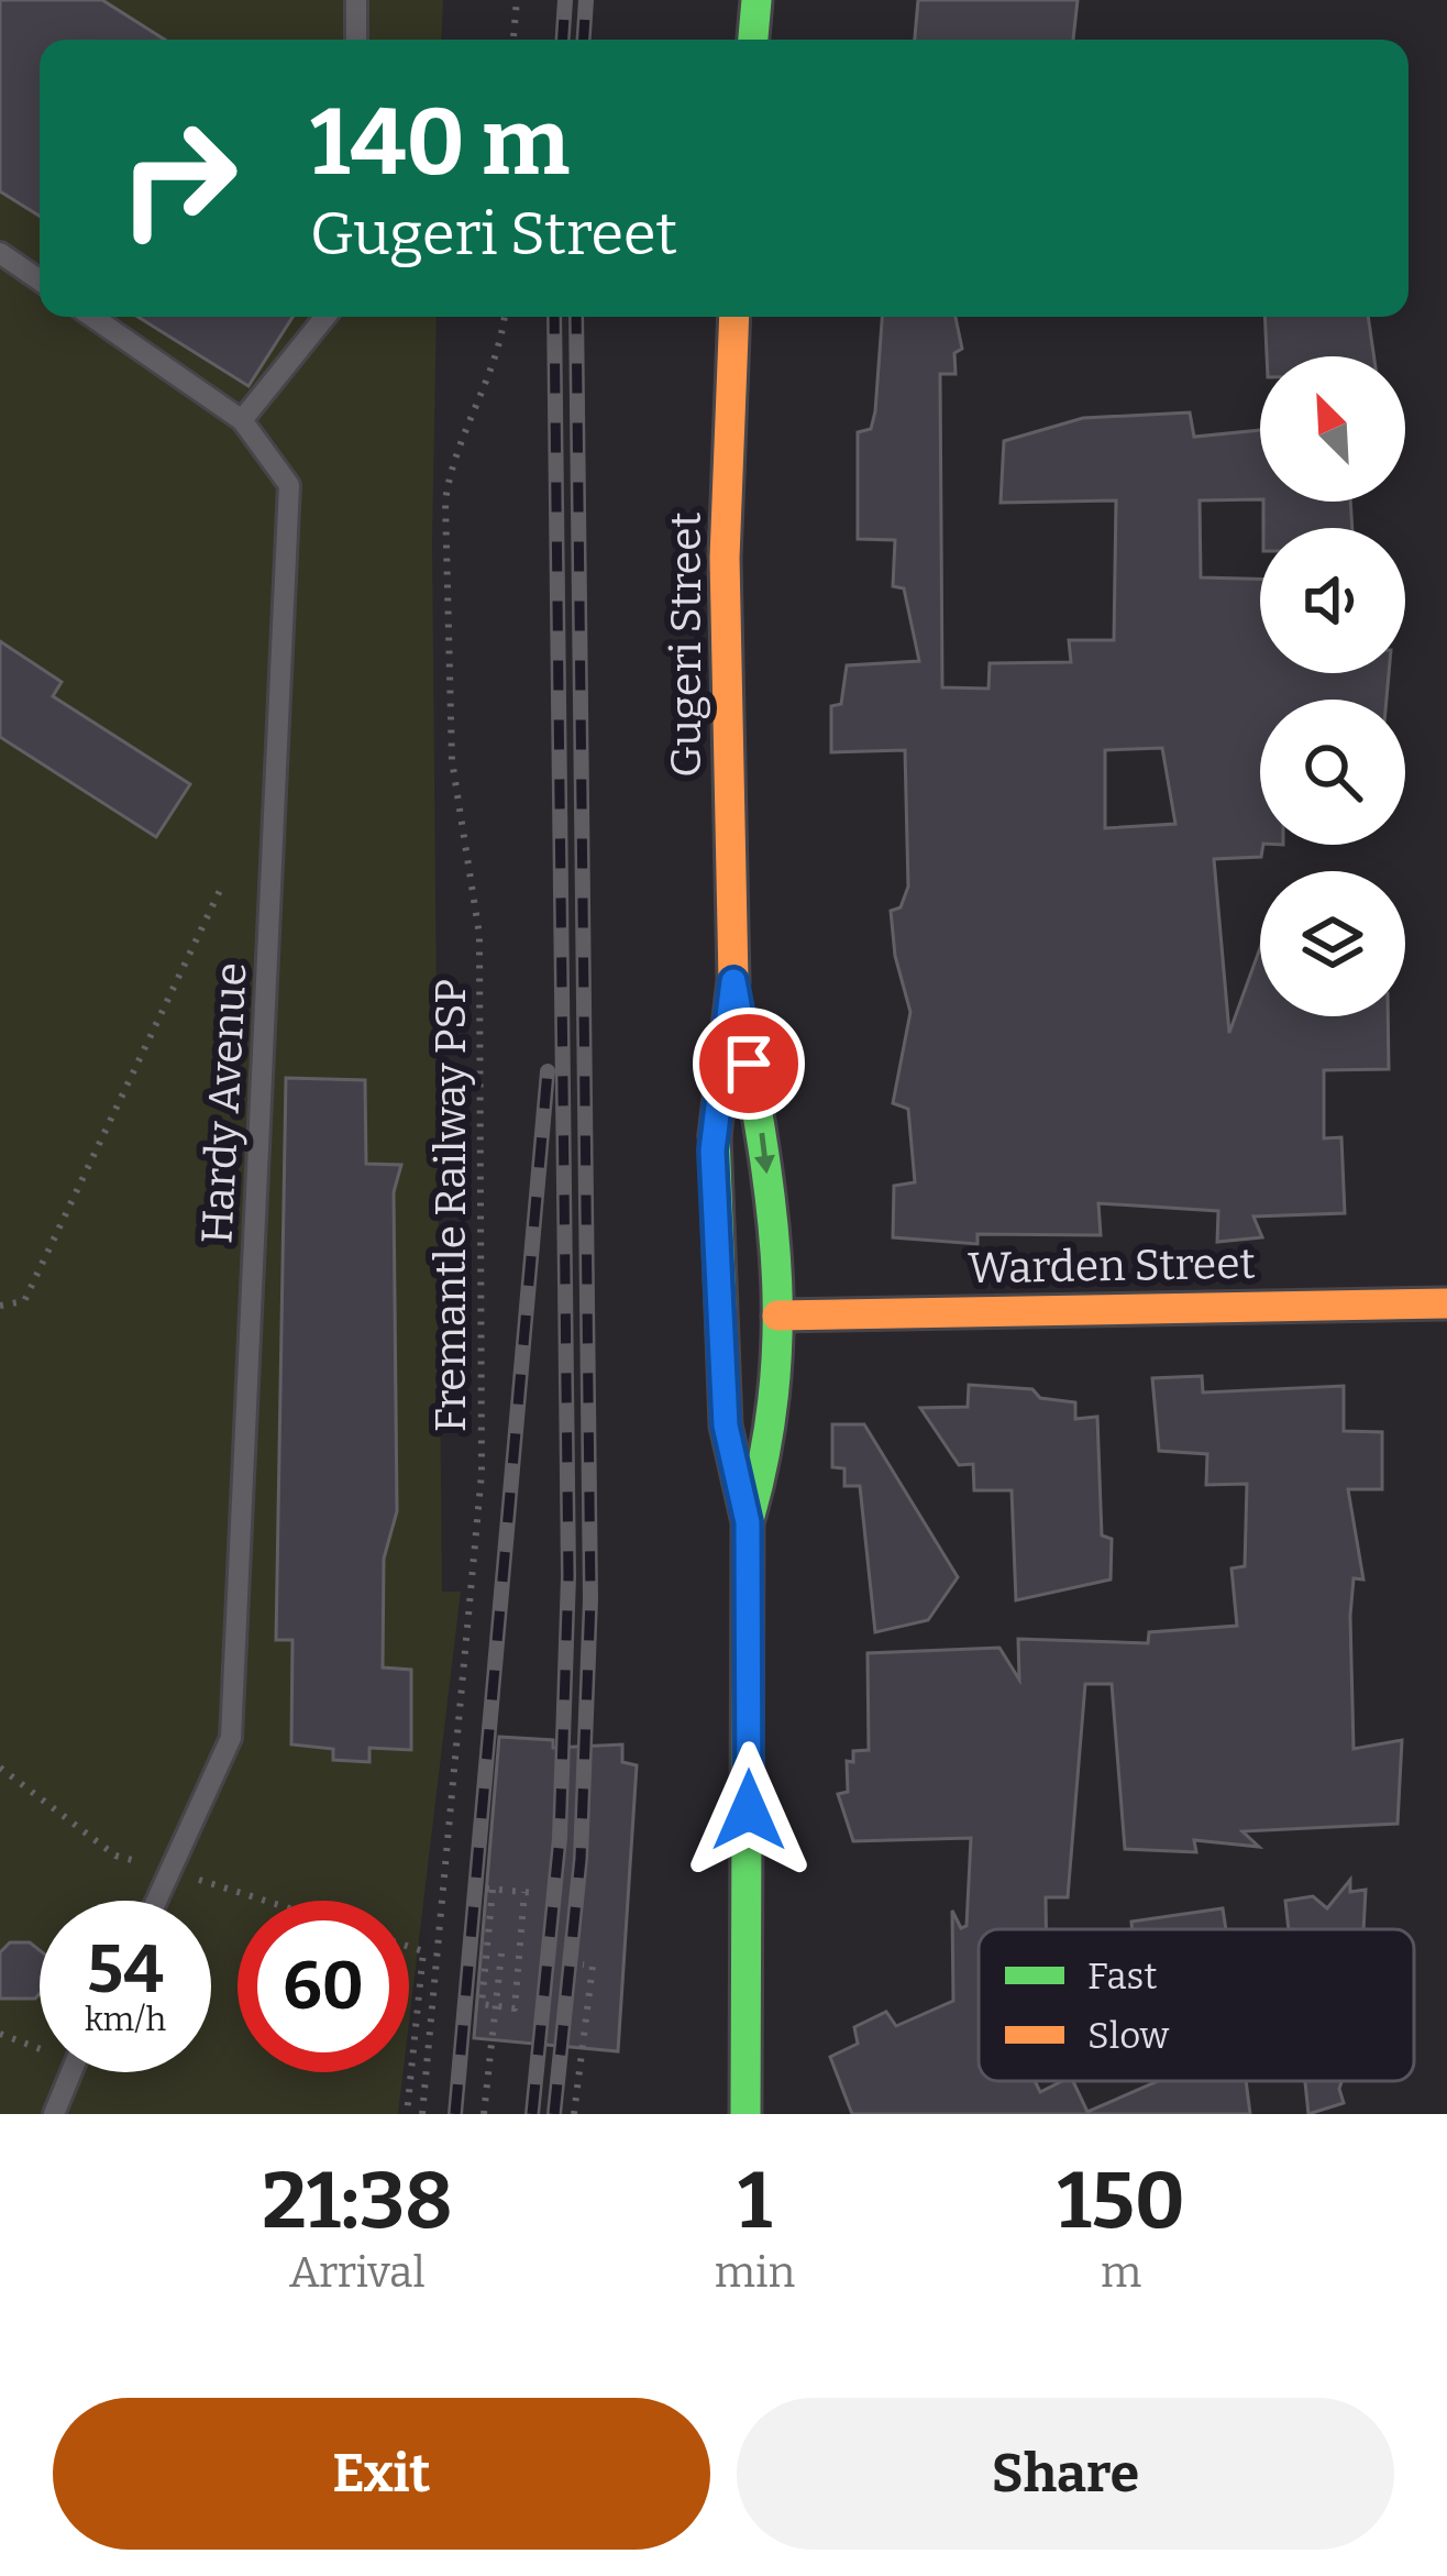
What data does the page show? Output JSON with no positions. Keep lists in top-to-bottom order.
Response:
{
  "streets": {
    "main road": ["Gugeri Street", "Warden Street"],
    "lane": ["Hardy Avenue"],
    "path": ["Fremantle Railway PSP"]
  },
  "crossings": [
    ["Gugeri Street", "Warden Street"]
  ],
  "legend": ["Fast", "Slow"],
  "north": "top left",
  "page": {
    "turn": ["140 m", "Gugeri Street"],
    "speed": "54 km/h",
    "limit": "60",
    "eta": [
      "21:38",
      "Arrival",
      "1",
      "min",
      "150",
      "m"
    ],
    "buttons": ["Exit", "Share"]
  }
}
